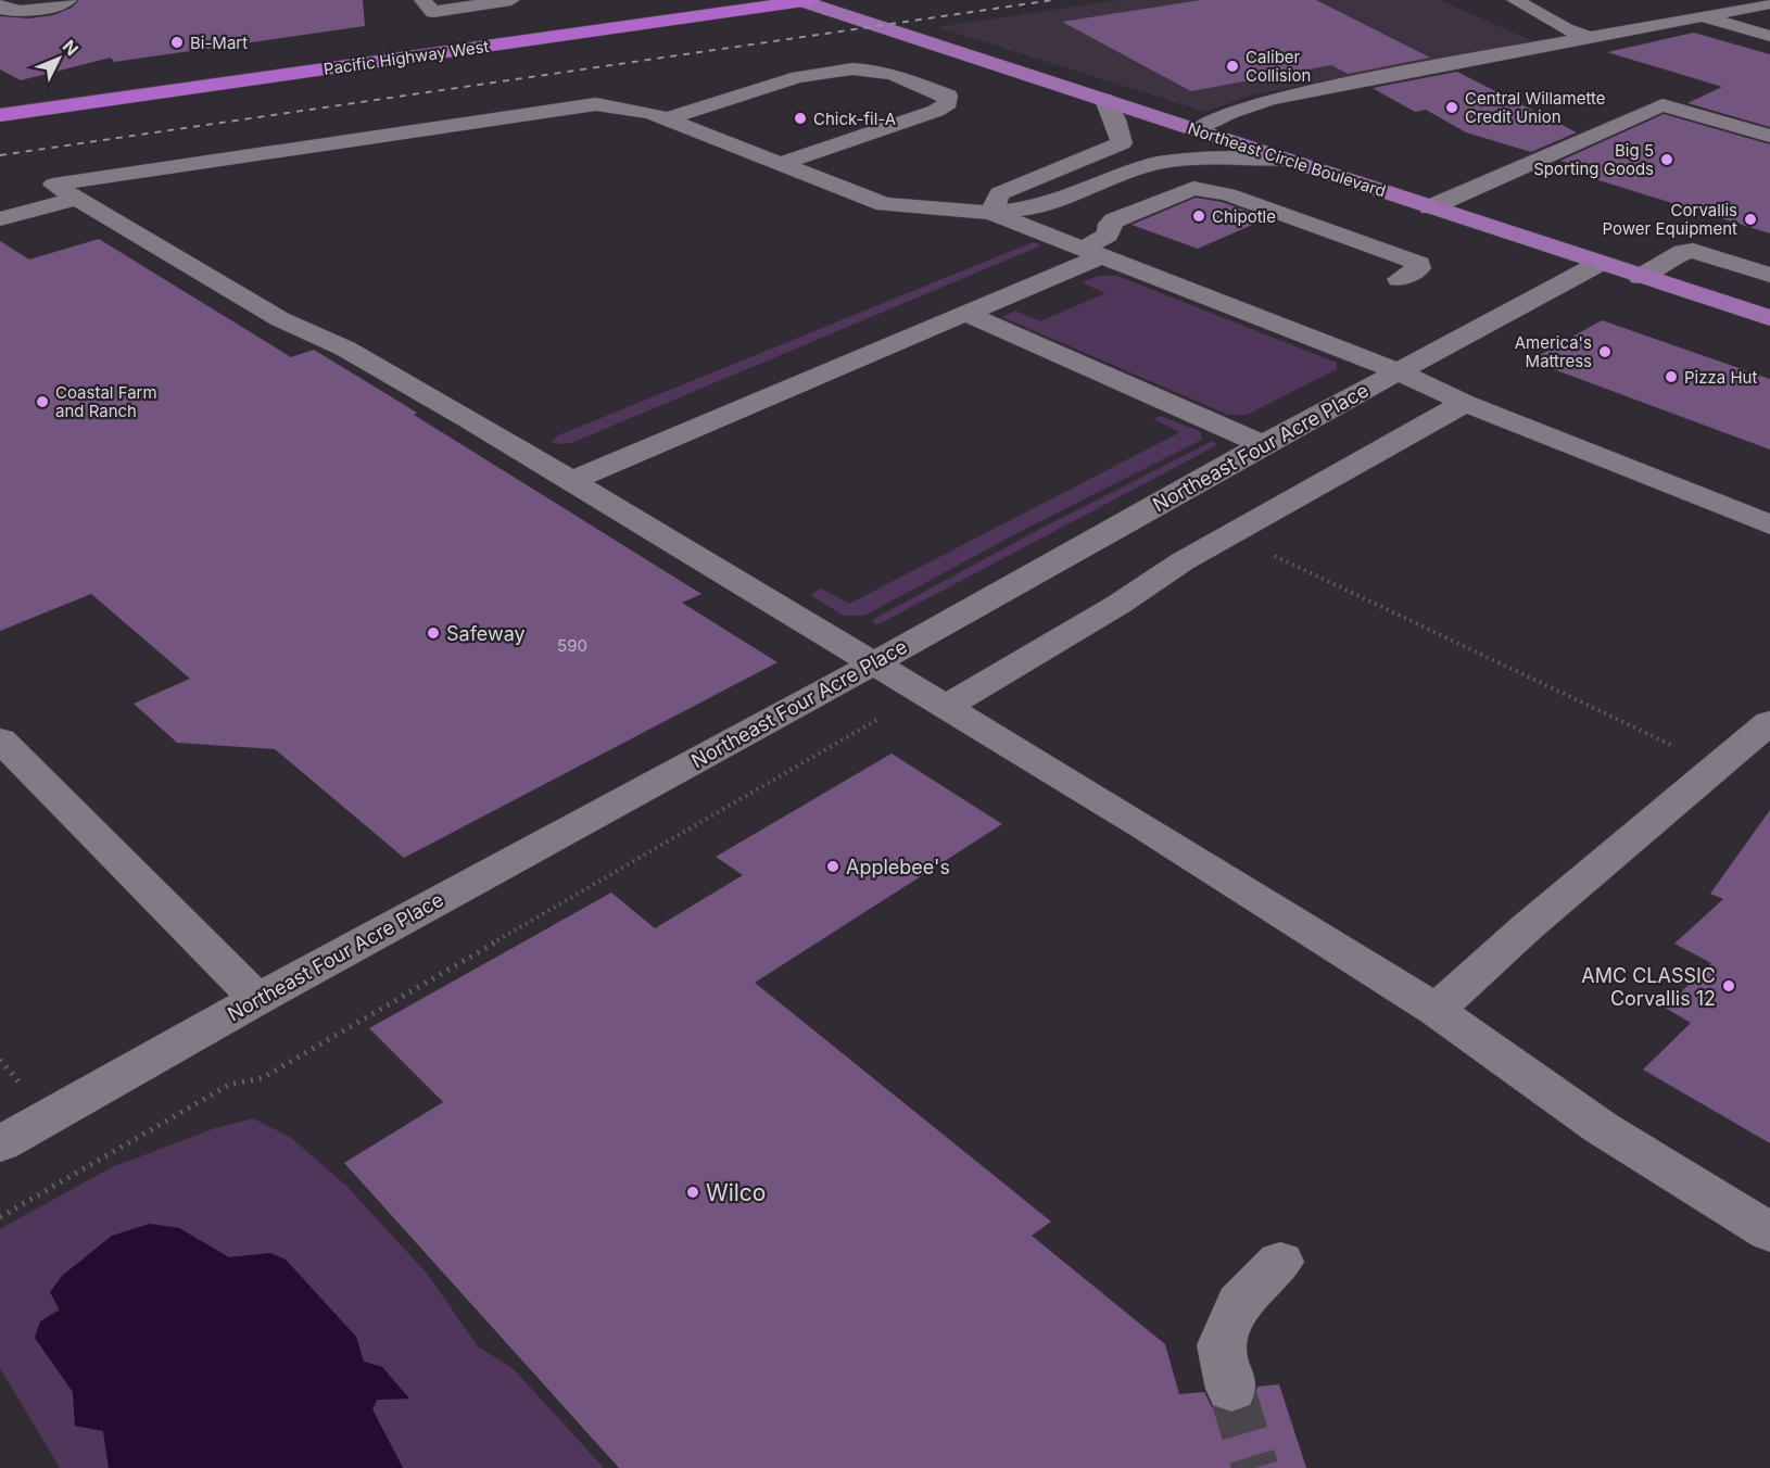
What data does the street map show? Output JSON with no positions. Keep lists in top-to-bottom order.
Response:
{
  "streets": {
    "highway": ["Pacific Highway West"],
    "main road": ["Northeast Circle Boulevard"],
    "street": ["Northeast Four Acre Place"]
  },
  "crossings": [
    ["Pacific Highway West", "Northeast Circle Boulevard"],
    ["Northeast Circle Boulevard", "Northeast Four Acre Place"]
  ],
  "places": [
    "Bi-Mart",
    "Caliber Collision",
    "Central Willamette Credit Union",
    "Chick-fil-A",
    "Big 5 Sporting Goods",
    "Chipotle",
    "Corvallis Power Equipment",
    "America's Mattress",
    "Pizza Hut",
    "Coastal Farm and Ranch",
    "Safeway",
    "Applebee's",
    "AMC CLASSIC Corvallis 12",
    "Wilco"
  ],
  "house_numbers": ["590"],
  "north": "top right"
}
